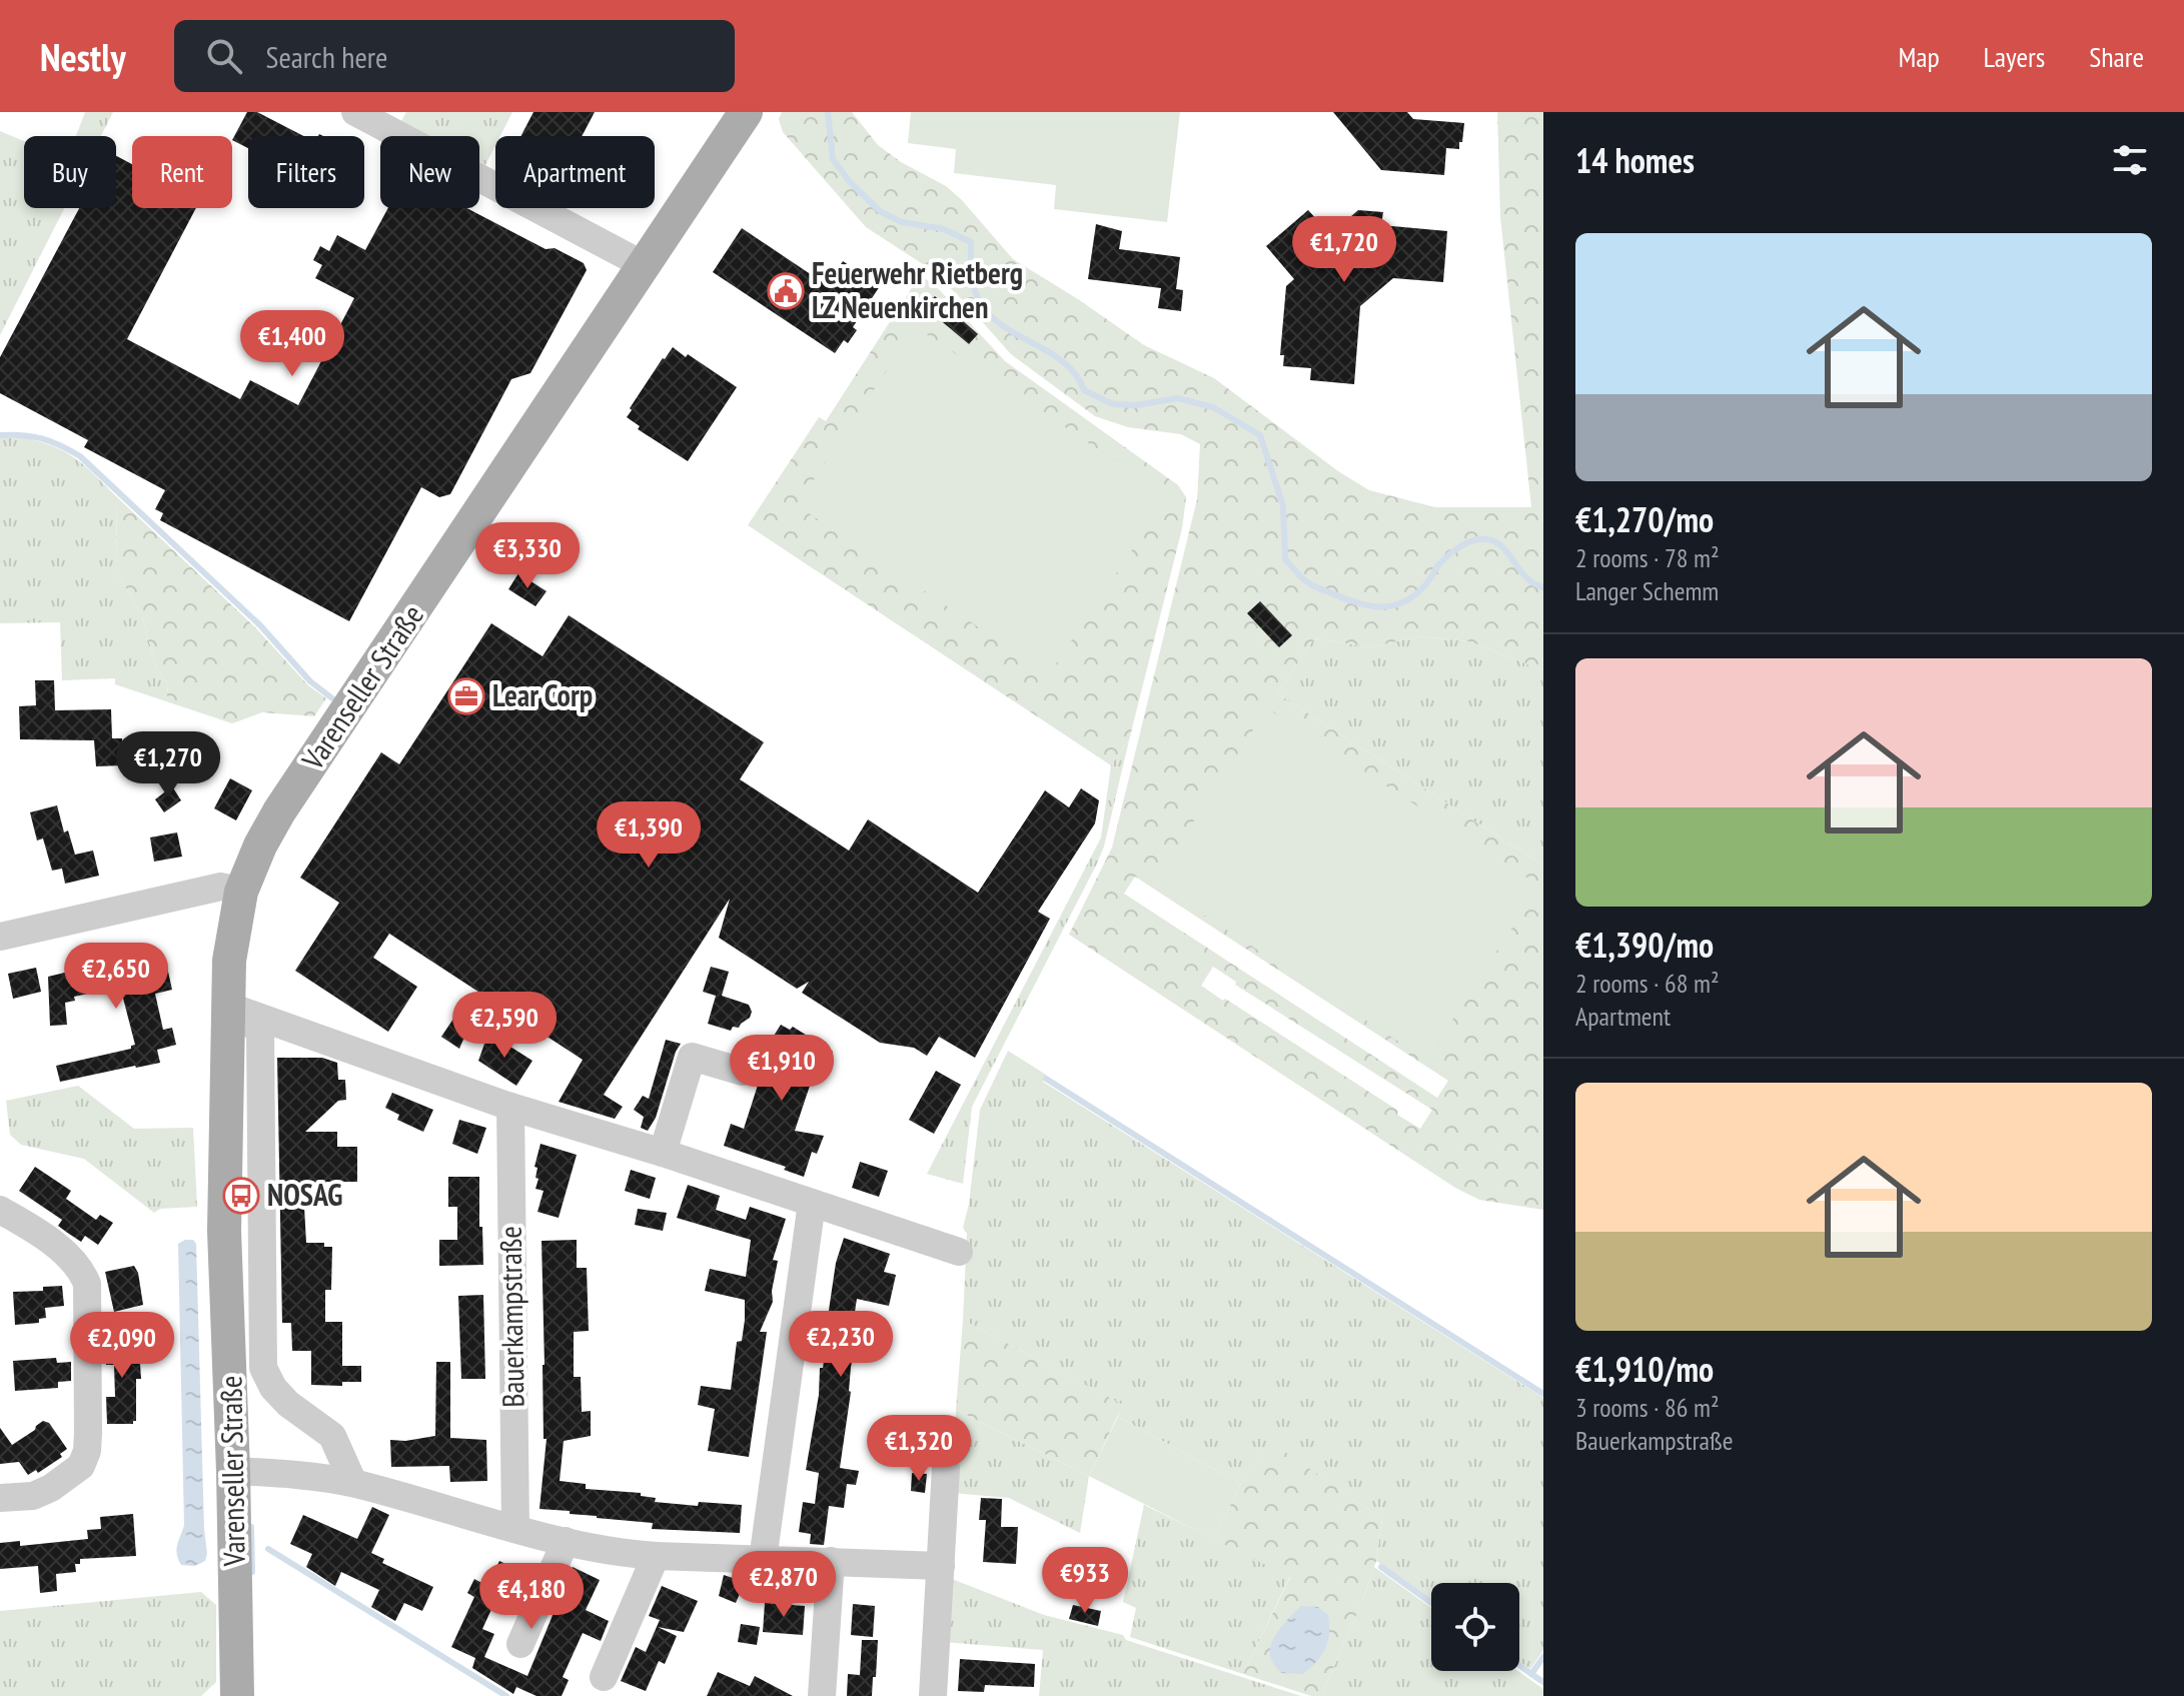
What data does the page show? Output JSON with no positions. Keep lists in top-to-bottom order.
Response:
{
  "streets": {
    "main road": ["Varenseller Straße"],
    "street": ["Bauerkampstraße"]
  },
  "places": {
    "public building": ["Feuerwehr Rietberg LZ Neuenkirchen"],
    "office": ["Lear Corp"],
    "bus stop": ["NOSAG"]
  },
  "page": {
    "header": "Nestly",
    "search": "Search here",
    "nav": ["Map", "Layers", "Share"],
    "heading": "14 homes",
    "chip": [
      "Buy",
      "Rent",
      "Filters",
      "New",
      "Apartment"
    ],
    "list": [
      {
        "name": "€1,270/mo",
        "note": "2 rooms · 78 m² · Langer Schemm"
      },
      {
        "name": "€1,390/mo",
        "note": "2 rooms · 68 m² · Apartment"
      },
      {
        "name": "€1,910/mo",
        "note": "3 rooms · 86 m² · Bauerkampstraße"
      }
    ],
    "price": [
      "€1,720",
      "€1,400",
      "€3,330",
      "€1,270",
      "€1,390",
      "€2,650",
      "€2,590",
      "€1,910",
      "€2,230",
      "€2,090",
      "€1,320",
      "€933",
      "€2,870",
      "€4,180"
    ]
  }
}
